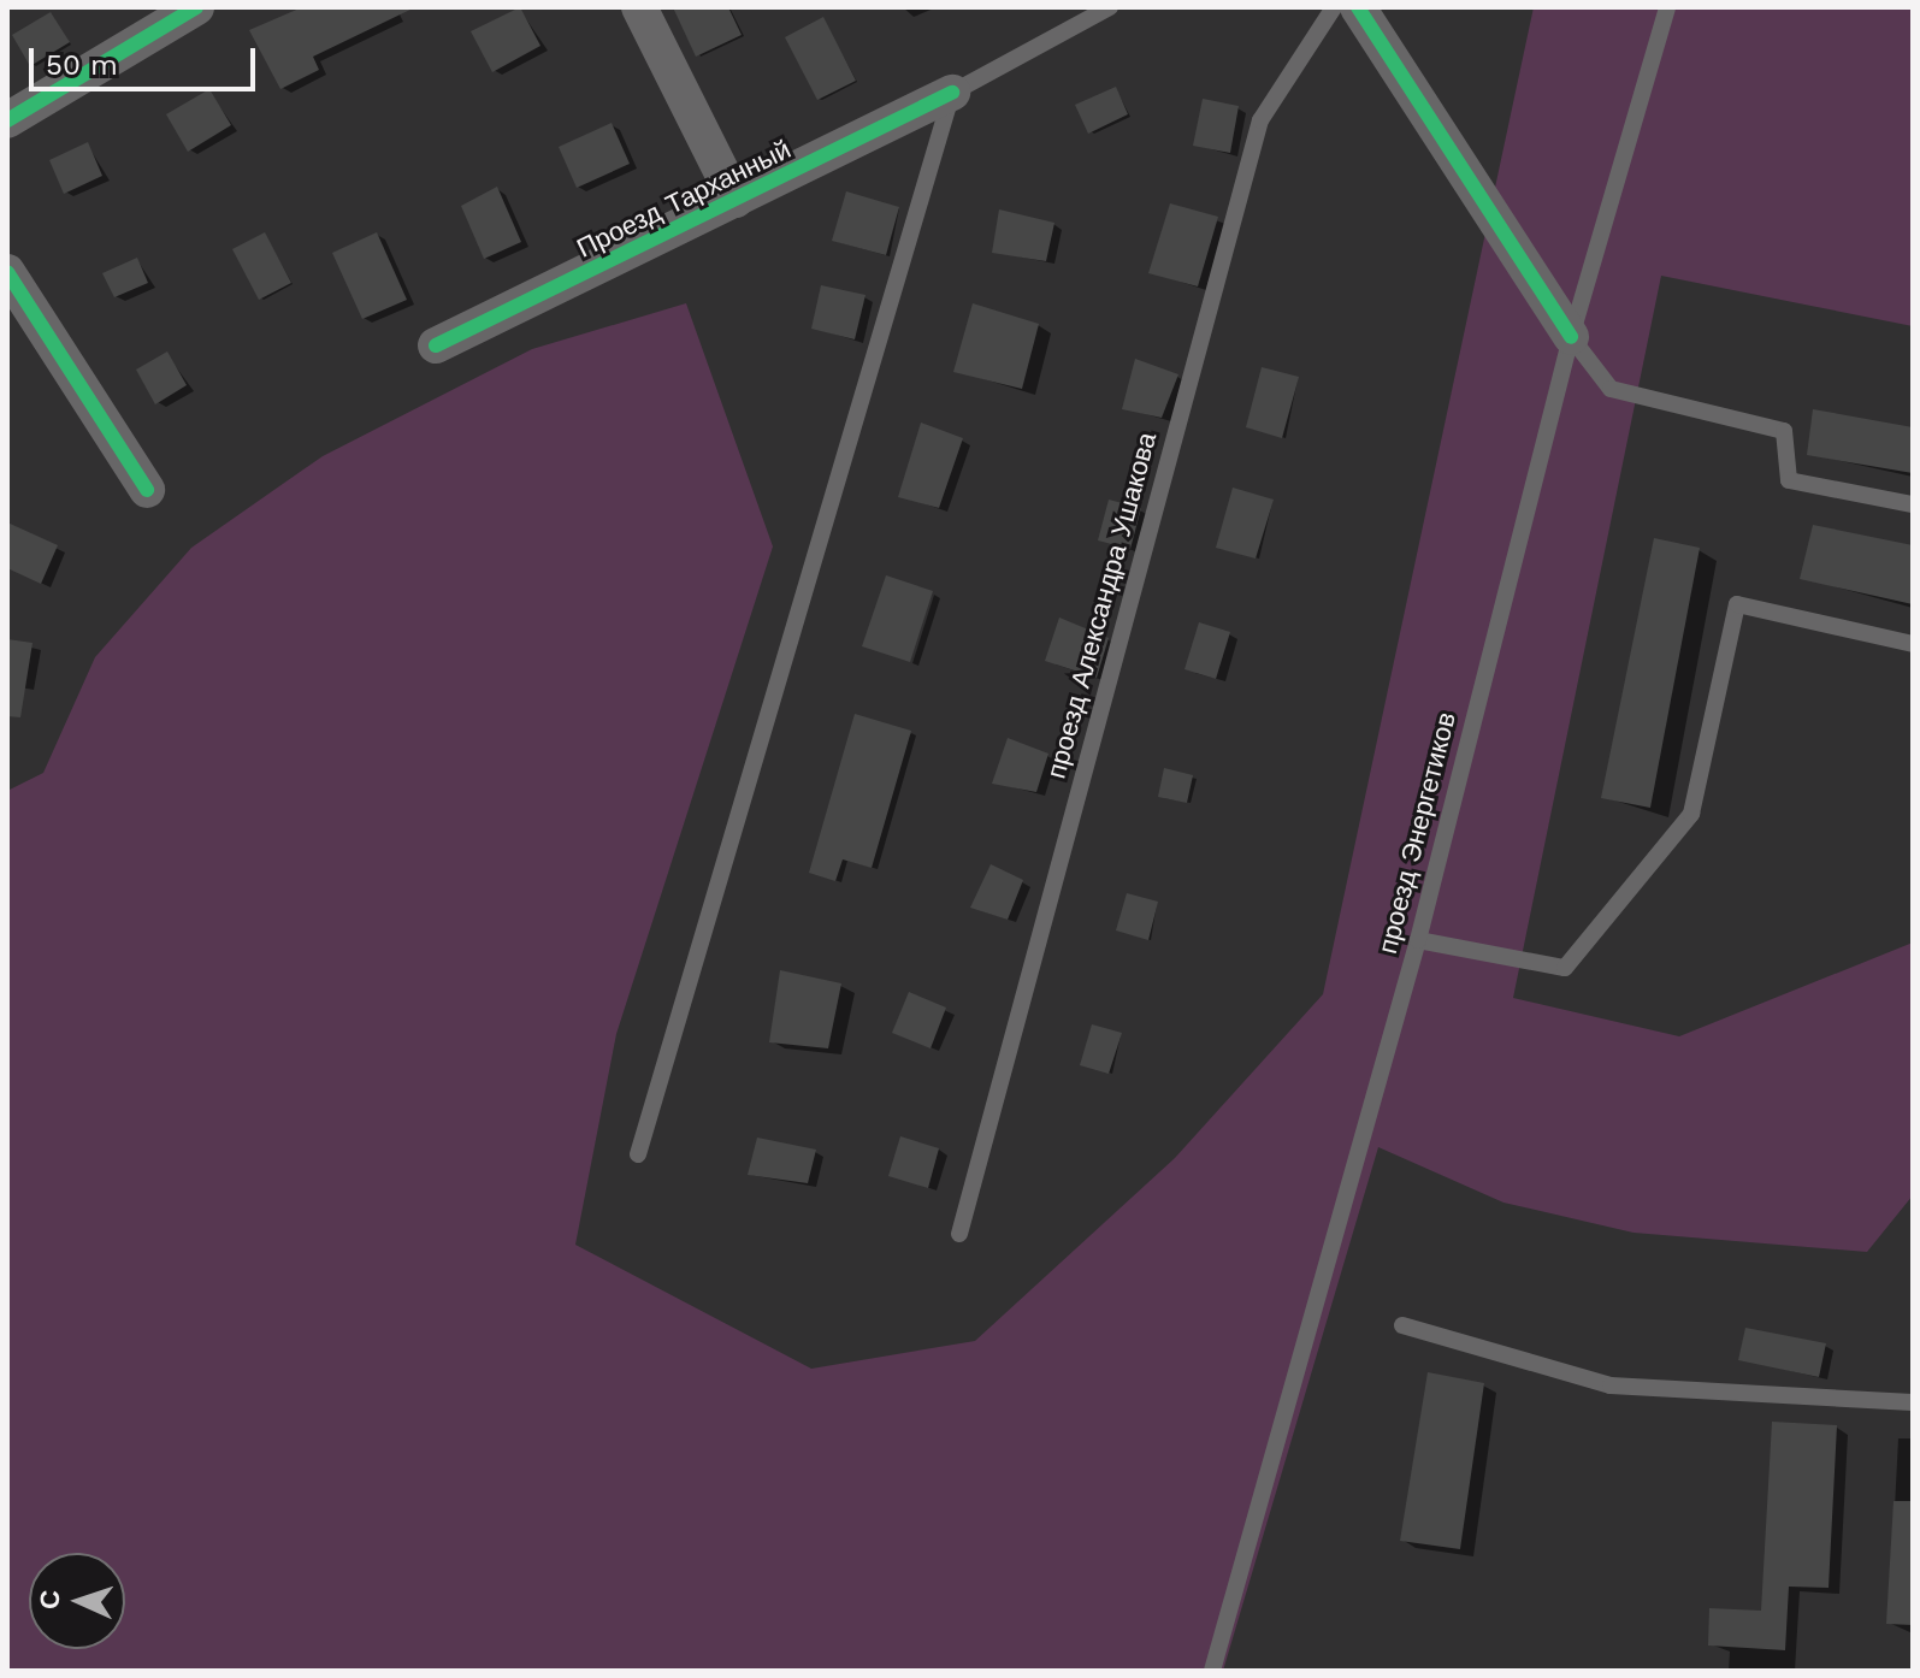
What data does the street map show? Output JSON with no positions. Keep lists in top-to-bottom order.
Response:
{
  "streets": {
    "street": ["Проезд Тарханный"],
    "lane": ["проезд Александра Ушакова", "проезд Энергетиков"]
  },
  "scale_bar": "50 m",
  "north": "left"
}
